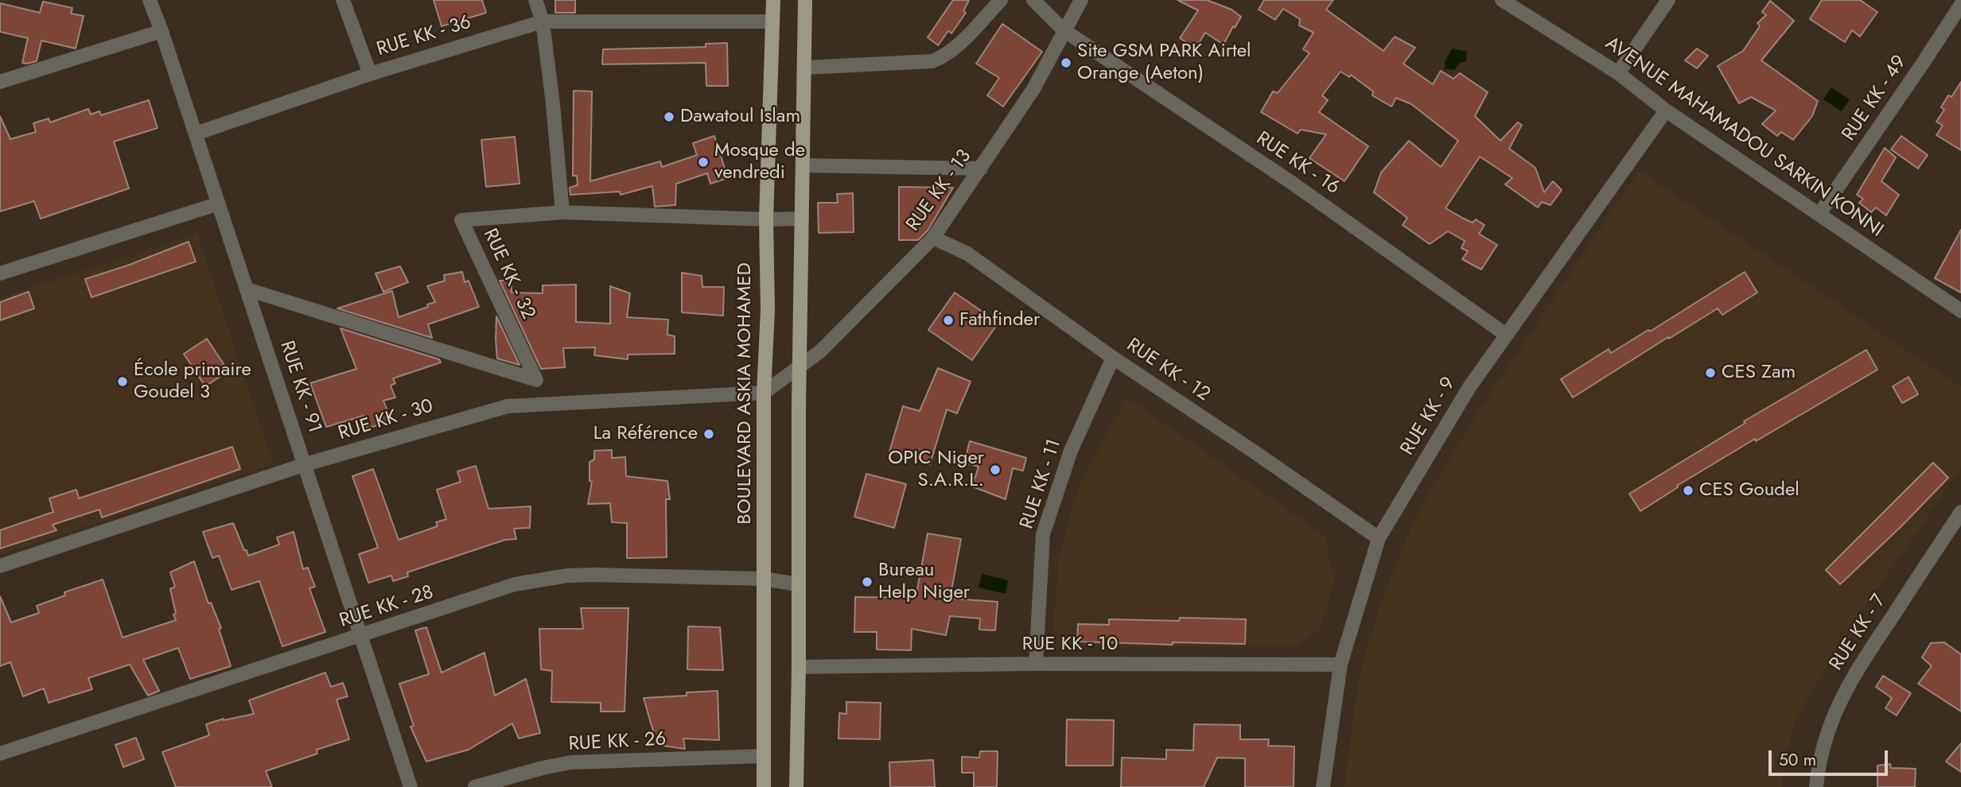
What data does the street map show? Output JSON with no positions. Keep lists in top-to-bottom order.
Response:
{
  "streets": {
    "main road": ["BOULEVARD ASKIA MOHAMED"],
    "street": [
      "RUE KK - 36",
      "RUE KK - 49",
      "AVENUE MAHAMADOU SARKIN KONNI",
      "RUE KK - 16",
      "RUE KK - 13",
      "RUE KK - 32",
      "RUE KK - 12",
      "RUE KK - 91",
      "RUE KK - 9",
      "RUE KK - 30",
      "RUE KK - 11",
      "RUE KK - 28",
      "RUE KK - 7",
      "RUE KK - 10",
      "RUE KK - 26"
    ]
  },
  "crossings": [
    ["RUE KK - 36", "RUE KK - 91"],
    ["RUE KK - 36", "BOULEVARD ASKIA MOHAMED"],
    ["RUE KK - 49", "AVENUE MAHAMADOU SARKIN KONNI"],
    ["AVENUE MAHAMADOU SARKIN KONNI", "RUE KK - 9"],
    ["RUE KK - 16", "RUE KK - 13"],
    ["RUE KK - 16", "RUE KK - 9"],
    ["RUE KK - 13", "RUE KK - 12"],
    ["RUE KK - 13", "BOULEVARD ASKIA MOHAMED"],
    ["RUE KK - 13", "RUE KK - 30"],
    ["RUE KK - 32", "RUE KK - 91"],
    ["RUE KK - 32", "BOULEVARD ASKIA MOHAMED"],
    ["RUE KK - 12", "RUE KK - 9"],
    ["RUE KK - 12", "RUE KK - 11"],
    ["RUE KK - 91", "RUE KK - 30"],
    ["RUE KK - 91", "RUE KK - 28"],
    ["BOULEVARD ASKIA MOHAMED", "RUE KK - 30"],
    ["BOULEVARD ASKIA MOHAMED", "RUE KK - 28"],
    ["BOULEVARD ASKIA MOHAMED", "RUE KK - 26"],
    ["RUE KK - 9", "RUE KK - 10"],
    ["RUE KK - 11", "RUE KK - 10"]
  ],
  "places": [
    "Site GSM PARK Airtel Orange (Aeton)",
    "Dawatoul Islam",
    "Mosque de vendredi",
    "Fathfinder",
    "CES Zam",
    "École primaire Goudel 3",
    "La Référence",
    "OPIC Niger S.A.R.L.",
    "CES Goudel",
    "Bureau Help Niger"
  ],
  "scale_bar": "50 m"
}
